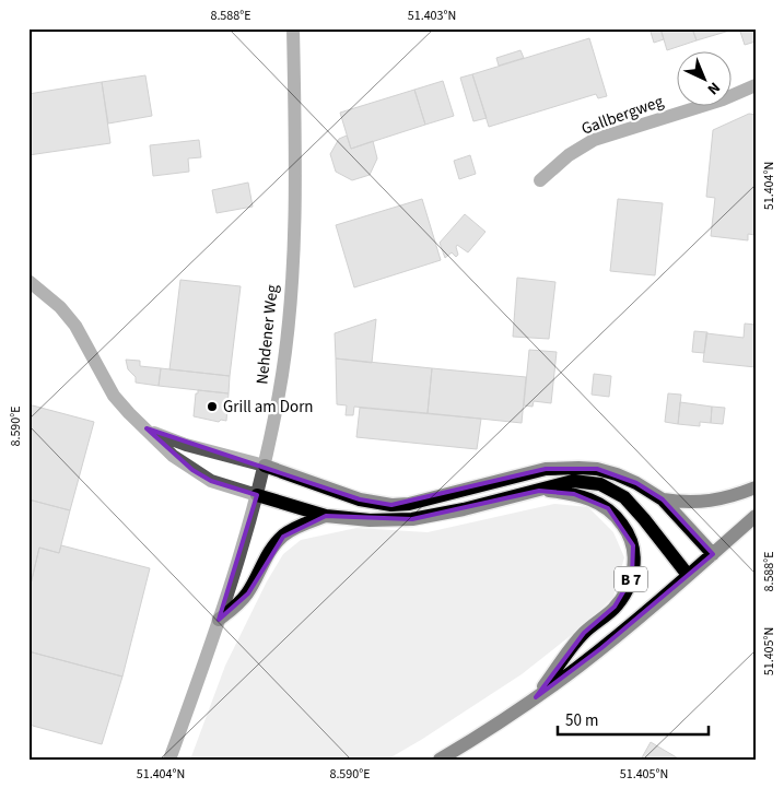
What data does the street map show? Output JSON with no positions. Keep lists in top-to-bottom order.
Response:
{
  "streets": {
    "main road": ["B 7"],
    "street": ["Gallbergweg", "Nehdener Weg"]
  },
  "crossings": [
    ["Nehdener Weg", "B 7"]
  ],
  "places": ["Grill am Dorn"],
  "scale_bar": "50 m",
  "north": "bottom right",
  "coordinates": [
    "8.588°E",
    "51.403°N",
    "51.404°N",
    "8.590°E",
    "51.405°N"
  ]
}
